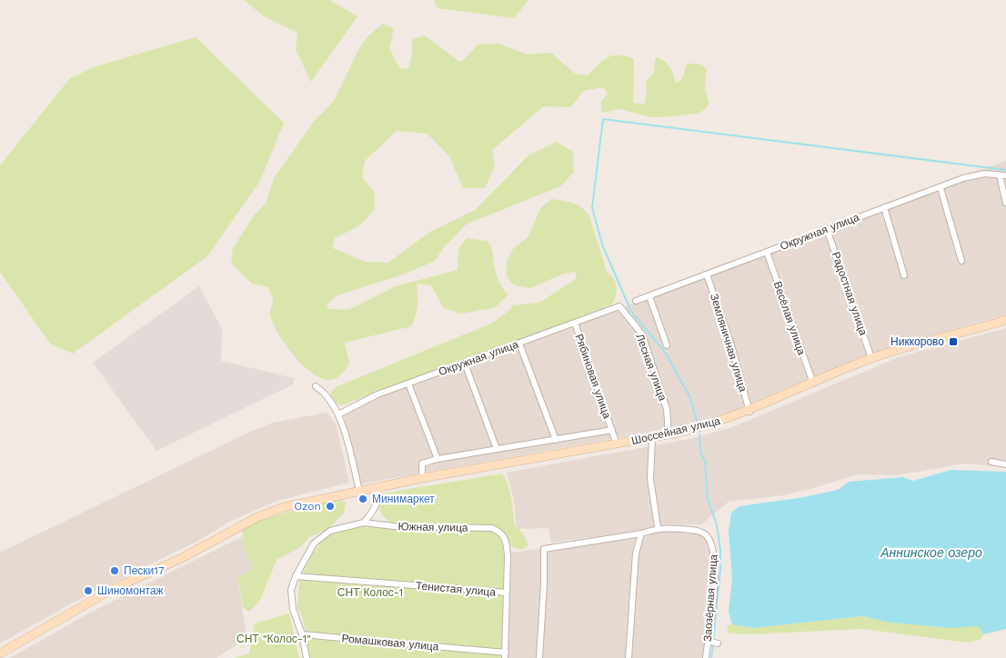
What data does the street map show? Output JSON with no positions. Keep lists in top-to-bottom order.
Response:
{
  "streets": {
    "main road": ["Шоссейная улица"],
    "street": [
      "Окружная улица",
      "Радостная улица",
      "Весёлая улица",
      "Земляничная улица",
      "Лесная улица",
      "Рябиновая улица",
      "Южная улица",
      "Тенистая улица",
      "Заозёрная улица",
      "Ромашковая улица"
    ]
  },
  "crossings": [
    ["Окружная улица", "Радостная улица"],
    ["Окружная улица", "Весёлая улица"],
    ["Окружная улица", "Земляничная улица"],
    ["Окружная улица", "Лесная улица"],
    ["Окружная улица", "Рябиновая улица"],
    ["Радостная улица", "Шоссейная улица"],
    ["Весёлая улица", "Шоссейная улица"],
    ["Земляничная улица", "Шоссейная улица"],
    ["Лесная улица", "Шоссейная улица"],
    ["Рябиновая улица", "Шоссейная улица"],
    ["Южная улица", "Тенистая улица"]
  ],
  "water": ["Аннинское озеро"],
  "parks": ["СНТ Колос-1", "СНТ \"Колос-1\""],
  "places": {
    "transit": ["Никкорово"],
    "other": [
      "Минимаркет",
      "Ozon",
      "Пески17",
      "Шиномонтаж"
    ]
  }
}
